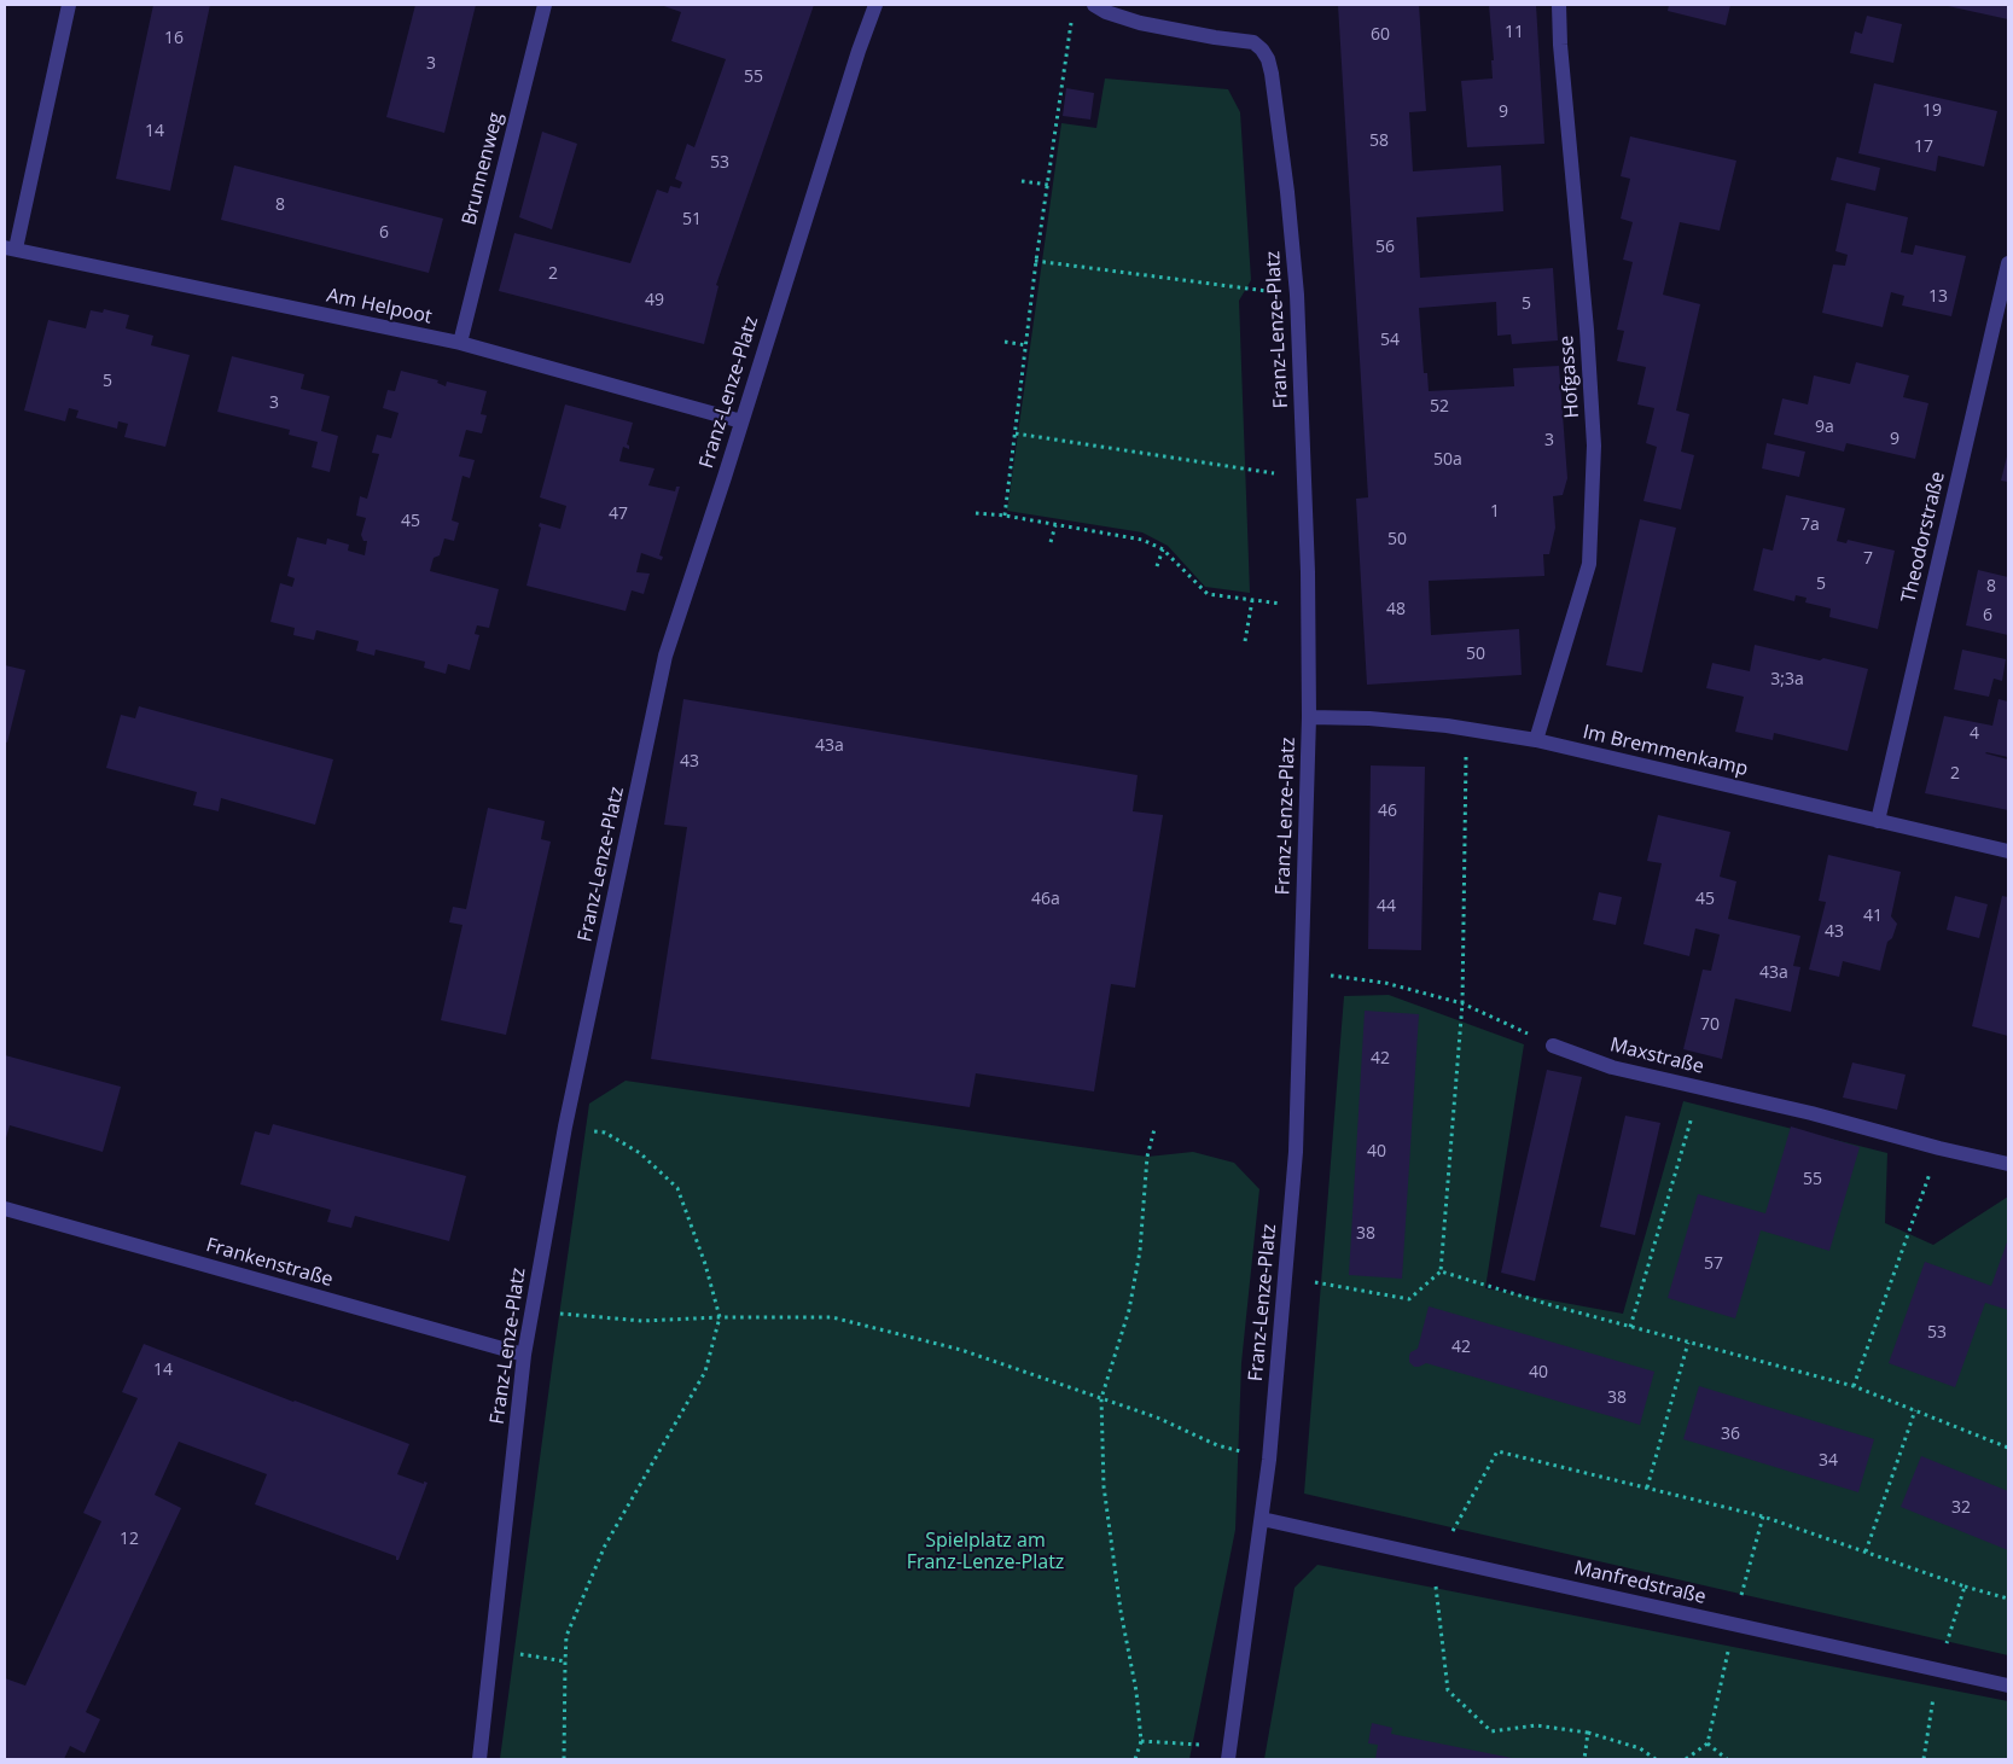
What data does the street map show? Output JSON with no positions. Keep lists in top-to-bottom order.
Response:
{
  "streets": {
    "street": [
      "Brunnenweg",
      "Am Helpoot",
      "Franz-Lenze-Platz",
      "Hofgasse",
      "Theodorstraße",
      "Im Bremmenkamp",
      "Maxstraße",
      "Frankenstraße",
      "Manfredstraße"
    ]
  },
  "crossings": [
    ["Brunnenweg", "Am Helpoot"],
    ["Am Helpoot", "Franz-Lenze-Platz"],
    ["Franz-Lenze-Platz", "Im Bremmenkamp"],
    ["Franz-Lenze-Platz", "Frankenstraße"],
    ["Franz-Lenze-Platz", "Manfredstraße"],
    ["Hofgasse", "Im Bremmenkamp"],
    ["Theodorstraße", "Im Bremmenkamp"]
  ],
  "parks": ["Spielplatz am Franz-Lenze-Platz"],
  "house_numbers": [
    "11",
    "60",
    "16",
    "3",
    "55",
    "19",
    "9",
    "14",
    "58",
    "17",
    "53",
    "8",
    "51",
    "6",
    "56",
    "2",
    "13",
    "49",
    "5",
    "54",
    "5",
    "3",
    "52",
    "9a",
    "9",
    "3",
    "50a",
    "1",
    "47",
    "45",
    "7a",
    "50",
    "7",
    "5",
    "8",
    "48",
    "6",
    "50",
    "3;3a",
    "4",
    "43a",
    "43",
    "2",
    "46",
    "46a",
    "45",
    "44",
    "41",
    "43",
    "43a",
    "70",
    "42",
    "40",
    "55",
    "38",
    "57",
    "53",
    "42",
    "14",
    "40",
    "38",
    "36",
    "34",
    "32",
    "12"
  ]
}
